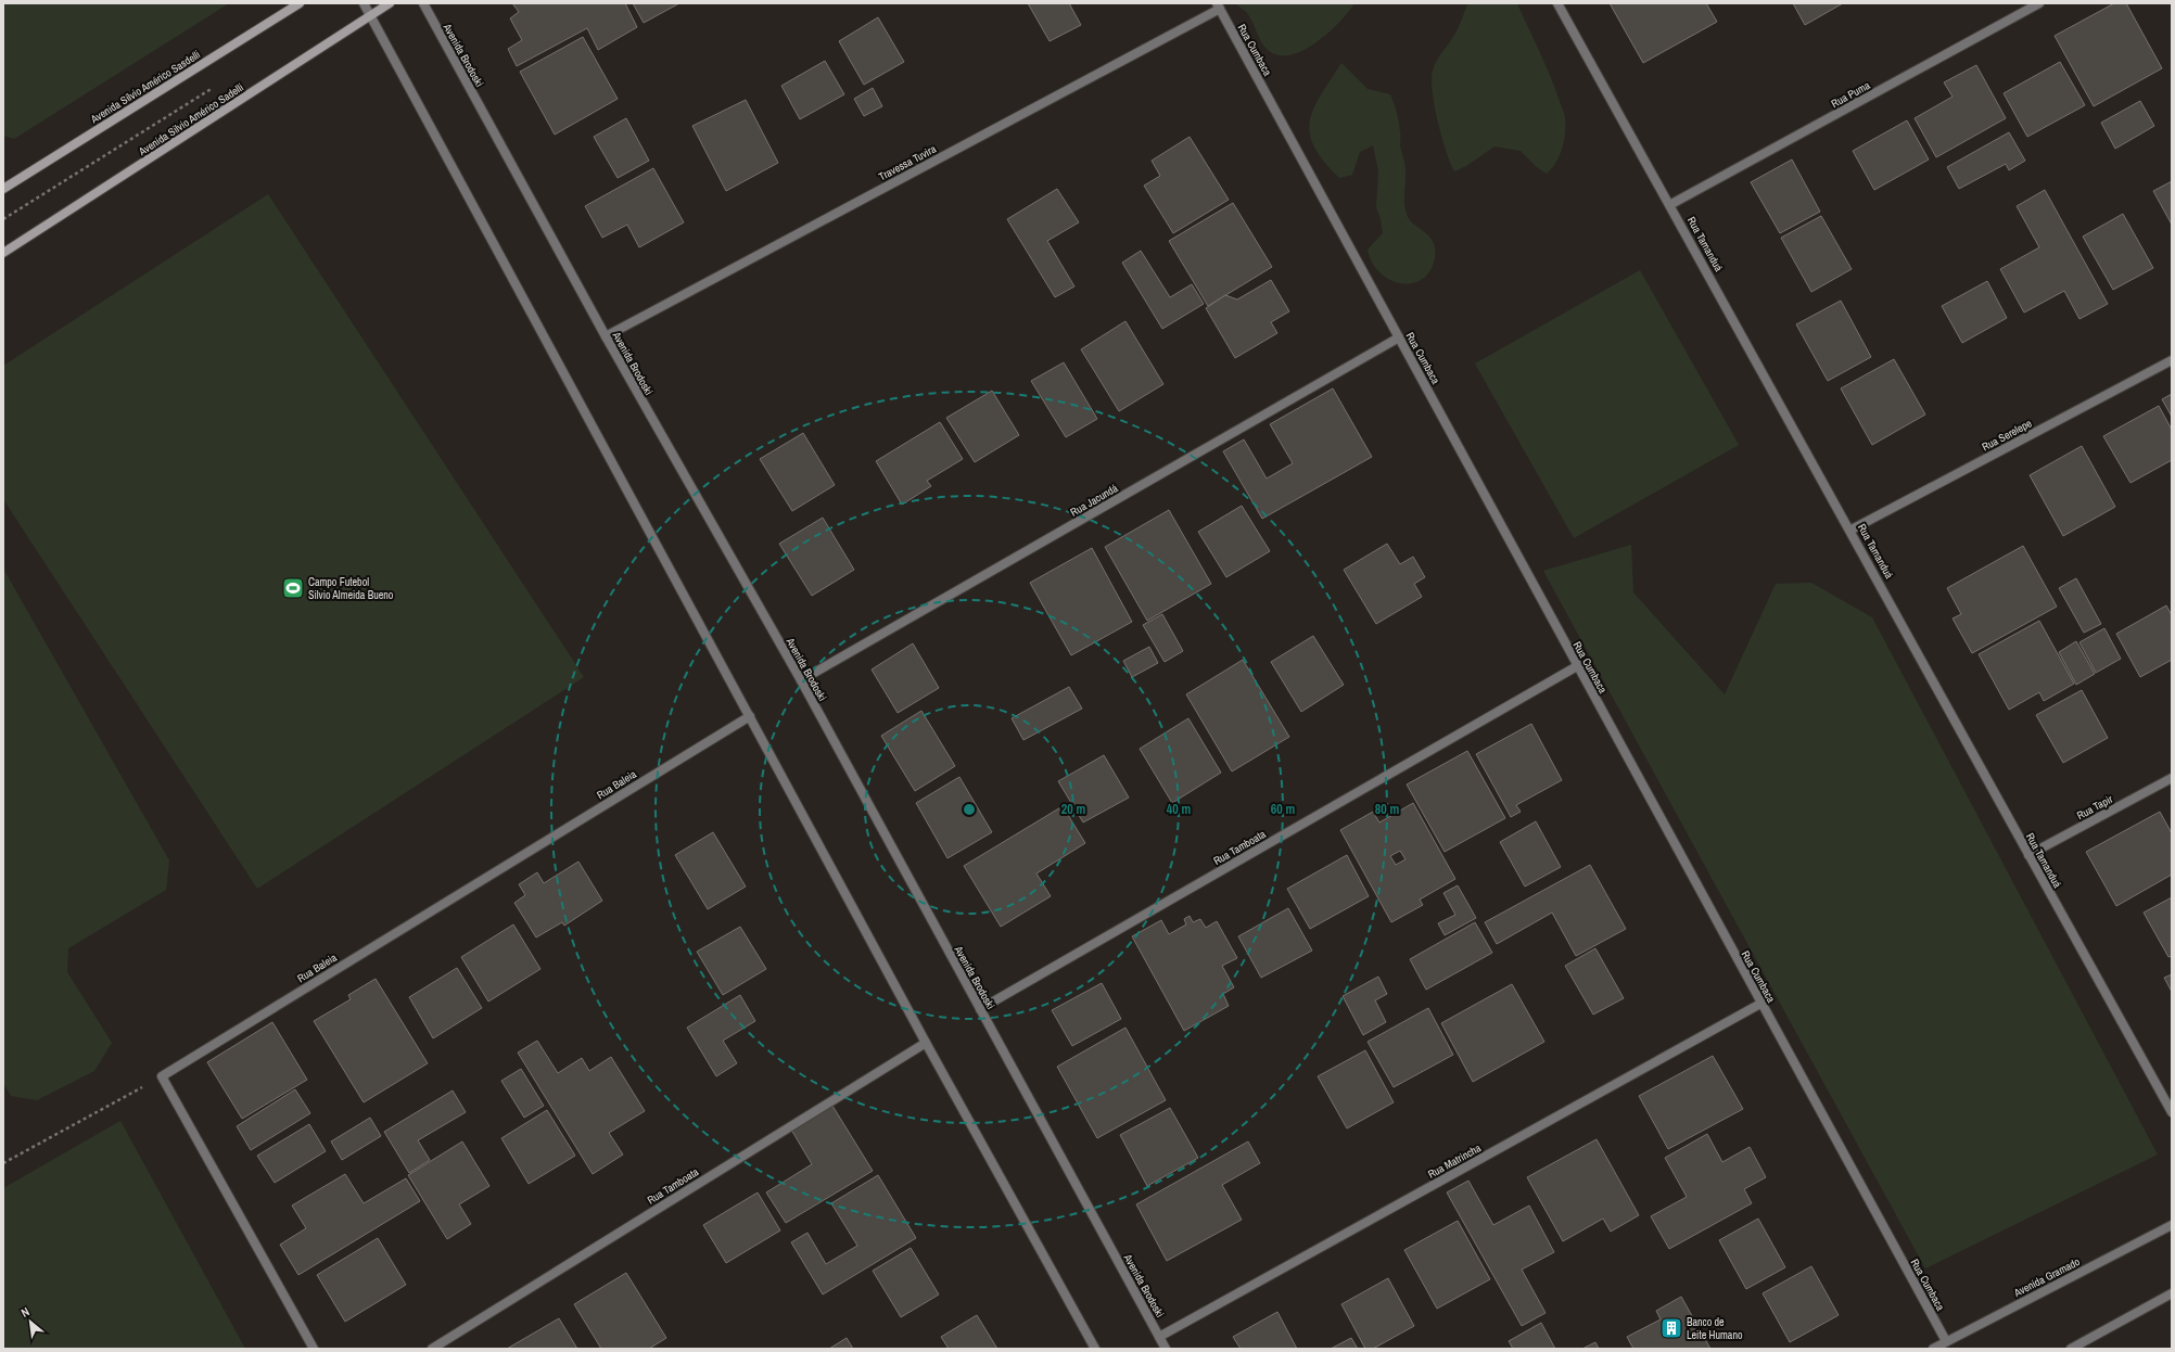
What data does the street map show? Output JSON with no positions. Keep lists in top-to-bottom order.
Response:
{
  "streets": {
    "main road": ["Avenida Sílvio Américo Sasdelli", "Avenida Silvio Américo Sadelli"],
    "street": [
      "Rua Cumbaca",
      "Avenida Brodoski",
      "Rua Puma",
      "Travessa Tuvira",
      "Rua Tamanduá",
      "Rua Serelepe",
      "Rua Jacundá",
      "Rua Baleia",
      "Rua Tapir",
      "Rua Tamboata",
      "Rua Matrincha",
      "Avenida Gramado"
    ]
  },
  "crossings": [
    ["Rua Cumbaca", "Travessa Tuvira"],
    ["Rua Cumbaca", "Rua Jacundá"],
    ["Rua Cumbaca", "Rua Tamboata"],
    ["Rua Cumbaca", "Rua Matrincha"],
    ["Rua Cumbaca", "Avenida Gramado"],
    ["Avenida Brodoski", "Travessa Tuvira"],
    ["Avenida Brodoski", "Rua Jacundá"],
    ["Avenida Brodoski", "Rua Tamboata"],
    ["Avenida Brodoski", "Rua Matrincha"],
    ["Rua Puma", "Rua Tamanduá"],
    ["Rua Tamanduá", "Rua Serelepe"],
    ["Rua Tamanduá", "Rua Tapir"]
  ],
  "places": {
    "sports": ["Campo Futebol Silvio Almeida Bueno"],
    "building": ["Banco de Leite Humano"]
  },
  "north": "top left",
  "rings": [
    "20 m",
    "40 m",
    "60 m",
    "80 m"
  ]
}
